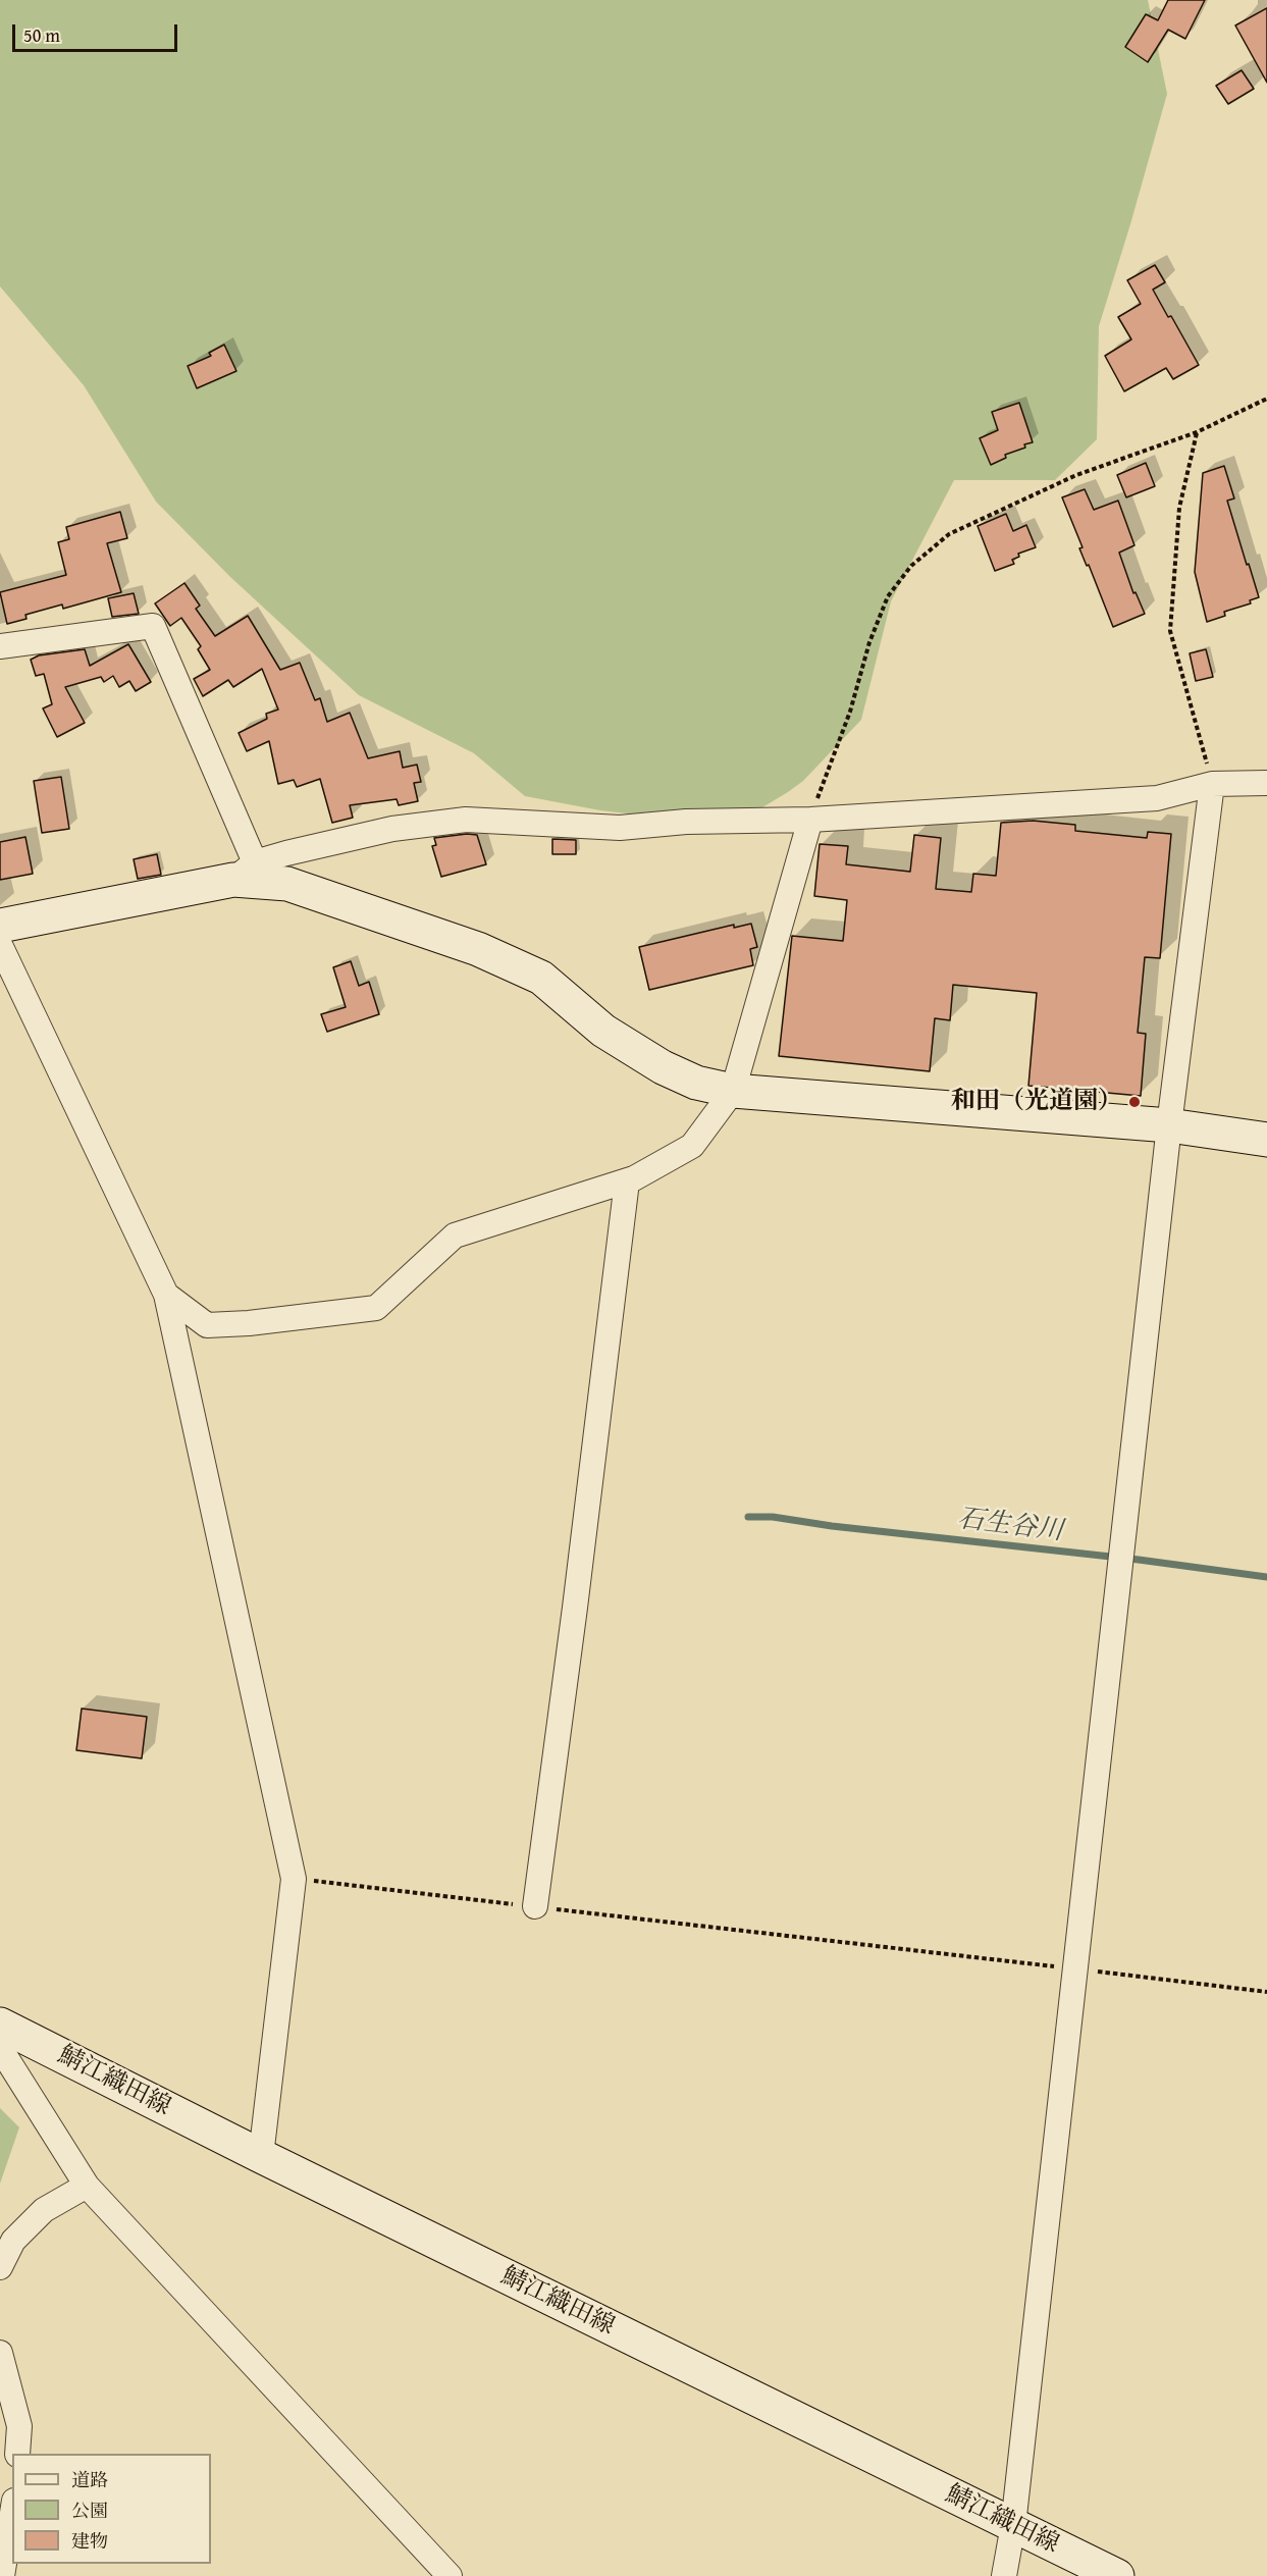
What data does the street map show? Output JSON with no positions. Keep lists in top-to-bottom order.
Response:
{
  "streets": {
    "street": ["鯖江織田線"]
  },
  "water": ["石生谷川"],
  "places": ["和田（光道園）"],
  "legend": ["道路", "公園", "建物"],
  "scale_bar": "50 m"
}
